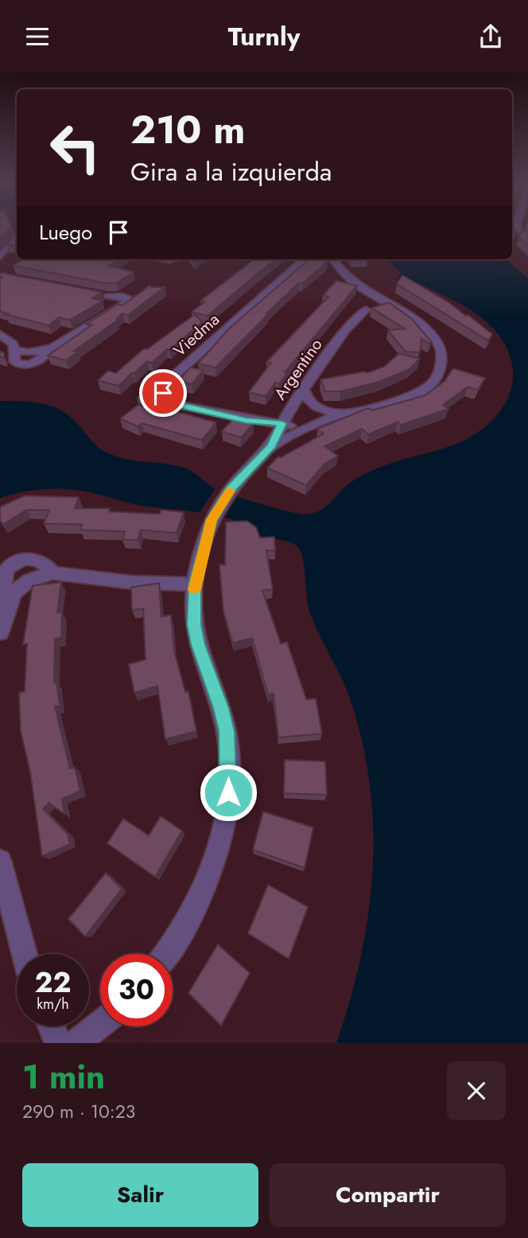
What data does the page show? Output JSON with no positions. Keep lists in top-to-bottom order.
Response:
{
  "streets": {
    "street": ["Viedma", "Argentino"]
  },
  "page": {
    "header": "Turnly",
    "turn": ["210 m", "Gira a la izquierda"],
    "then": "Luego",
    "speed": "22 km/h",
    "limit": "30",
    "heading": ["1 min", "290 m · 10:23"],
    "buttons": ["Salir", "Compartir"]
  }
}
